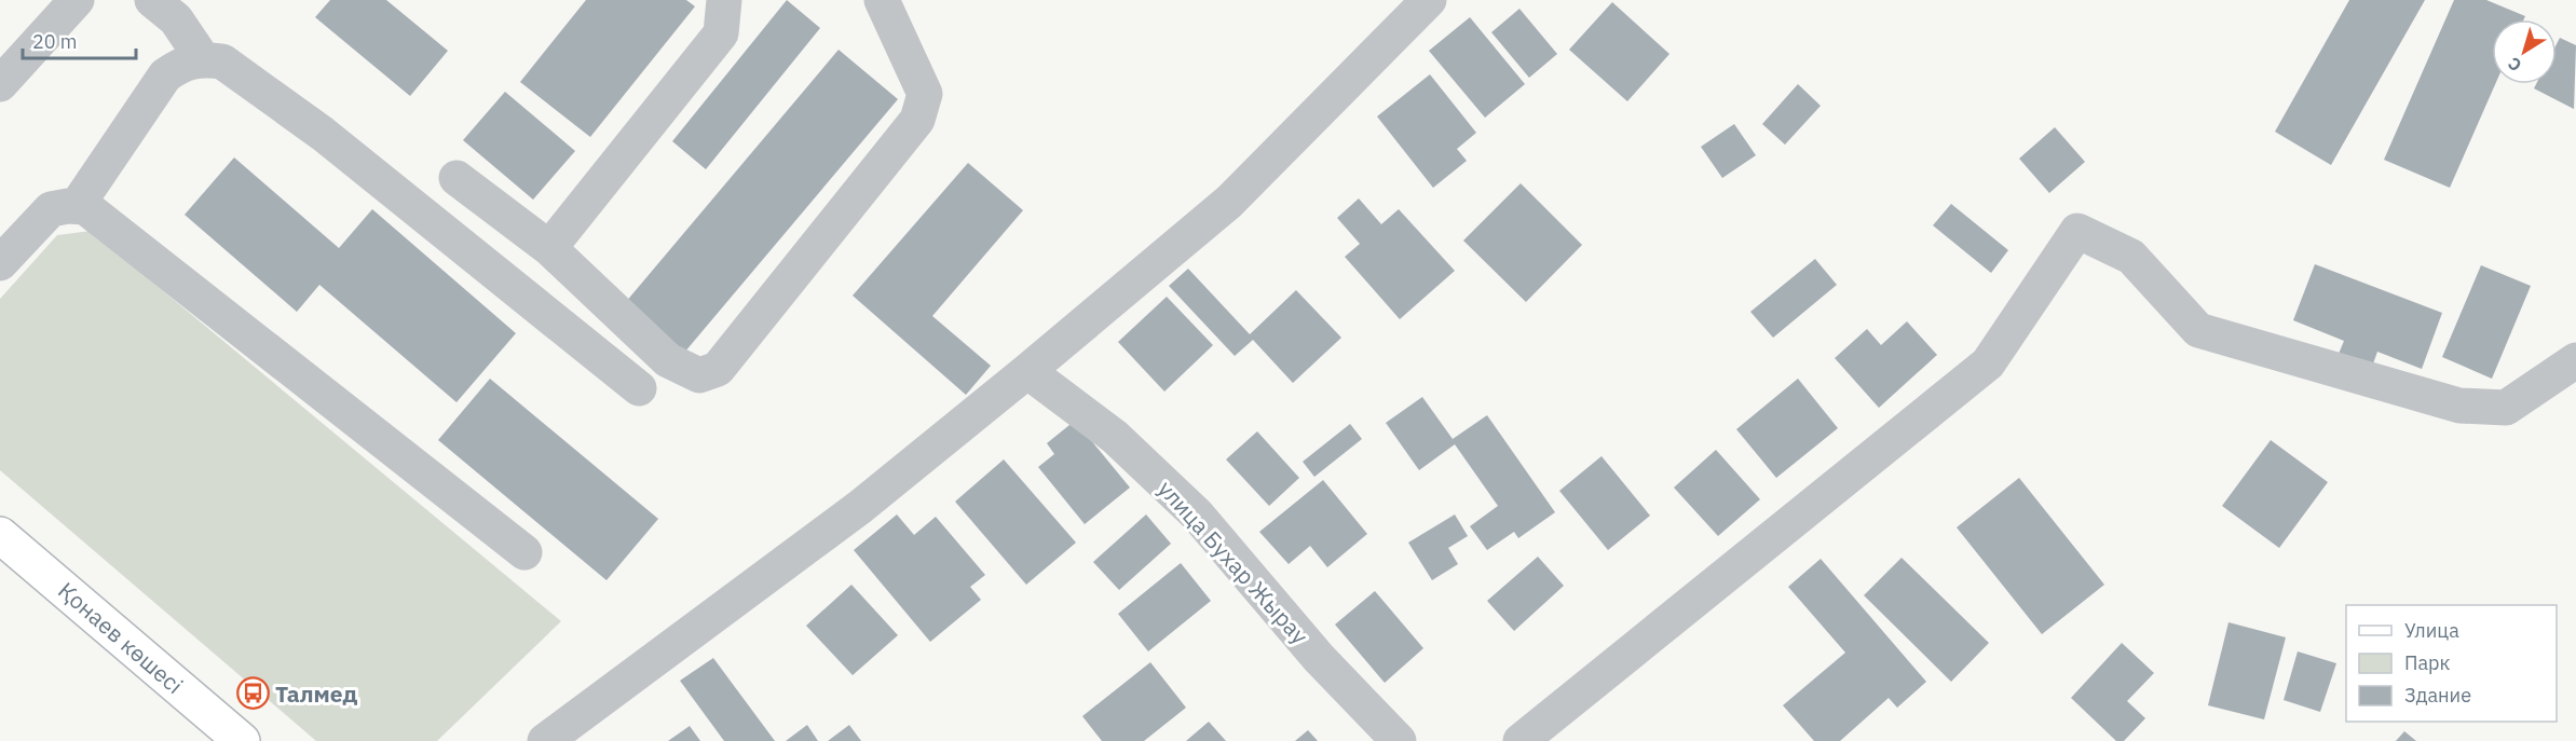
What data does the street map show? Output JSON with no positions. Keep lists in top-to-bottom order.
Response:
{
  "streets": {
    "main road": ["Қонаев көшесі"],
    "street": ["улица Бухар Жырау"]
  },
  "places": {
    "bus stop": ["Талмед"]
  },
  "legend": ["Улица", "Парк", "Здание"],
  "scale_bar": "20 m",
  "north": "bottom left"
}
